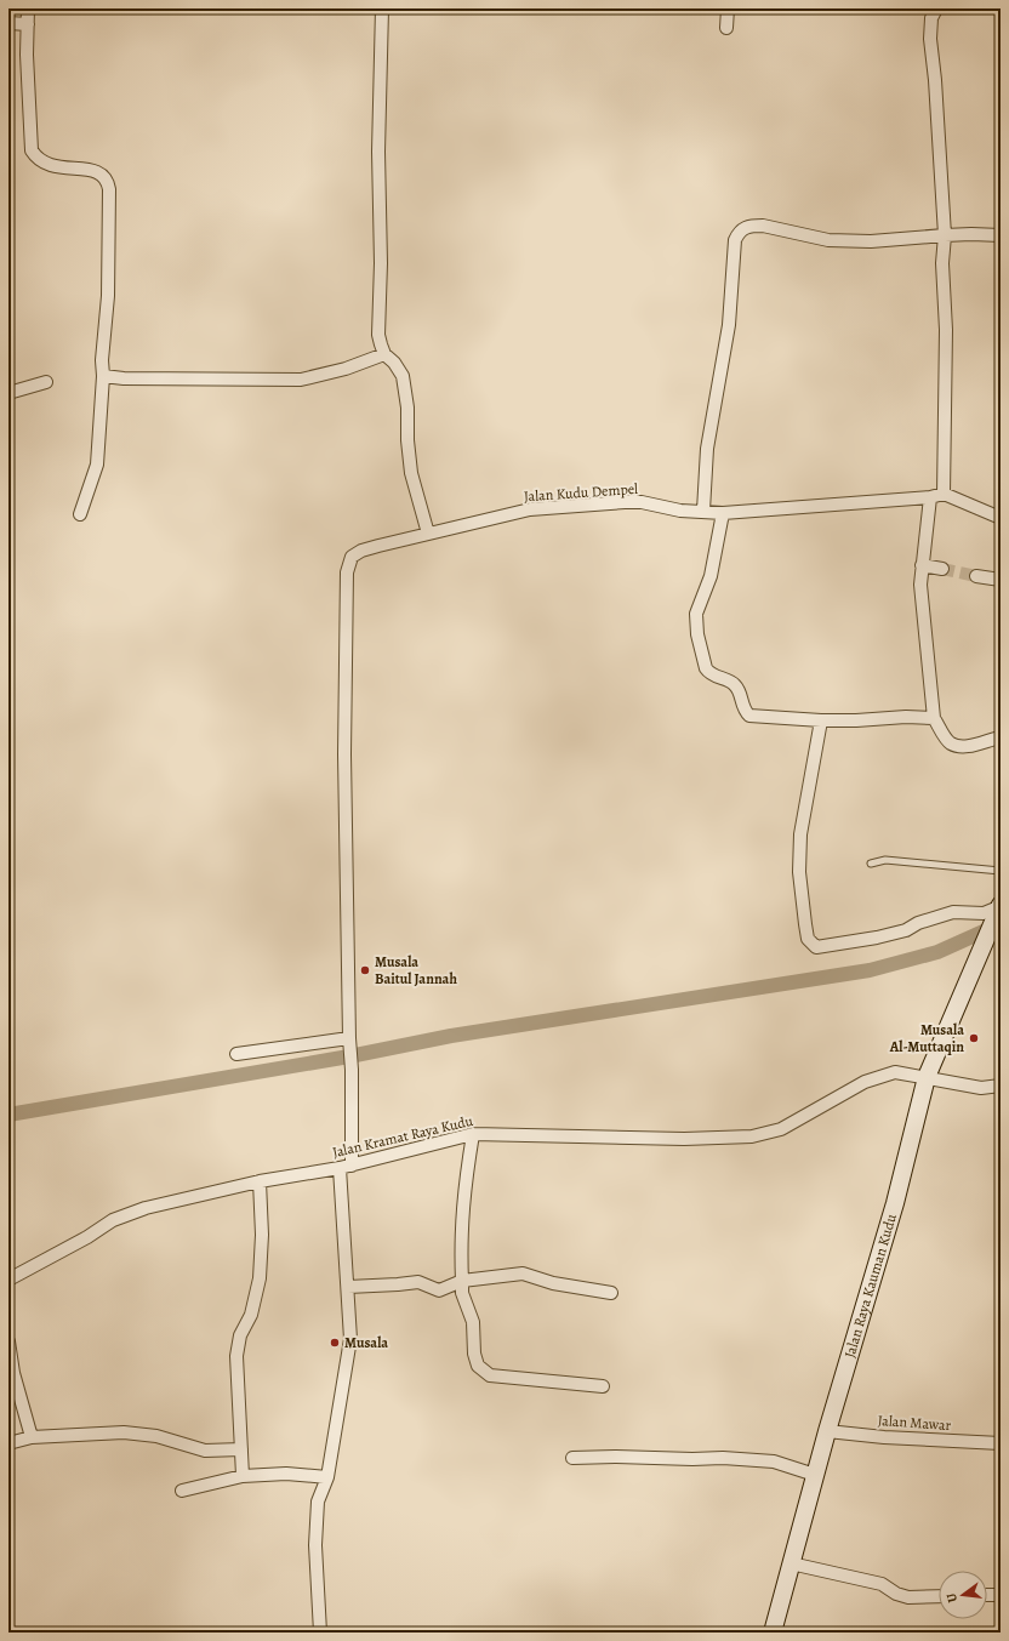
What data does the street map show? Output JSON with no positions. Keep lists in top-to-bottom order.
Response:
{
  "streets": {
    "street": [
      "Jalan Kudu Dempel",
      "Jalan Kramat Raya Kudu",
      "Jalan Raya Kauman Kudu",
      "Jalan Mawar"
    ]
  },
  "crossings": [
    ["Jalan Kramat Raya Kudu", "Jalan Raya Kauman Kudu"],
    ["Jalan Raya Kauman Kudu", "Jalan Mawar"]
  ],
  "places": ["Musala Baitul Jannah", "Musala Al-Muttaqin", "Musala"],
  "north": "left"
}
